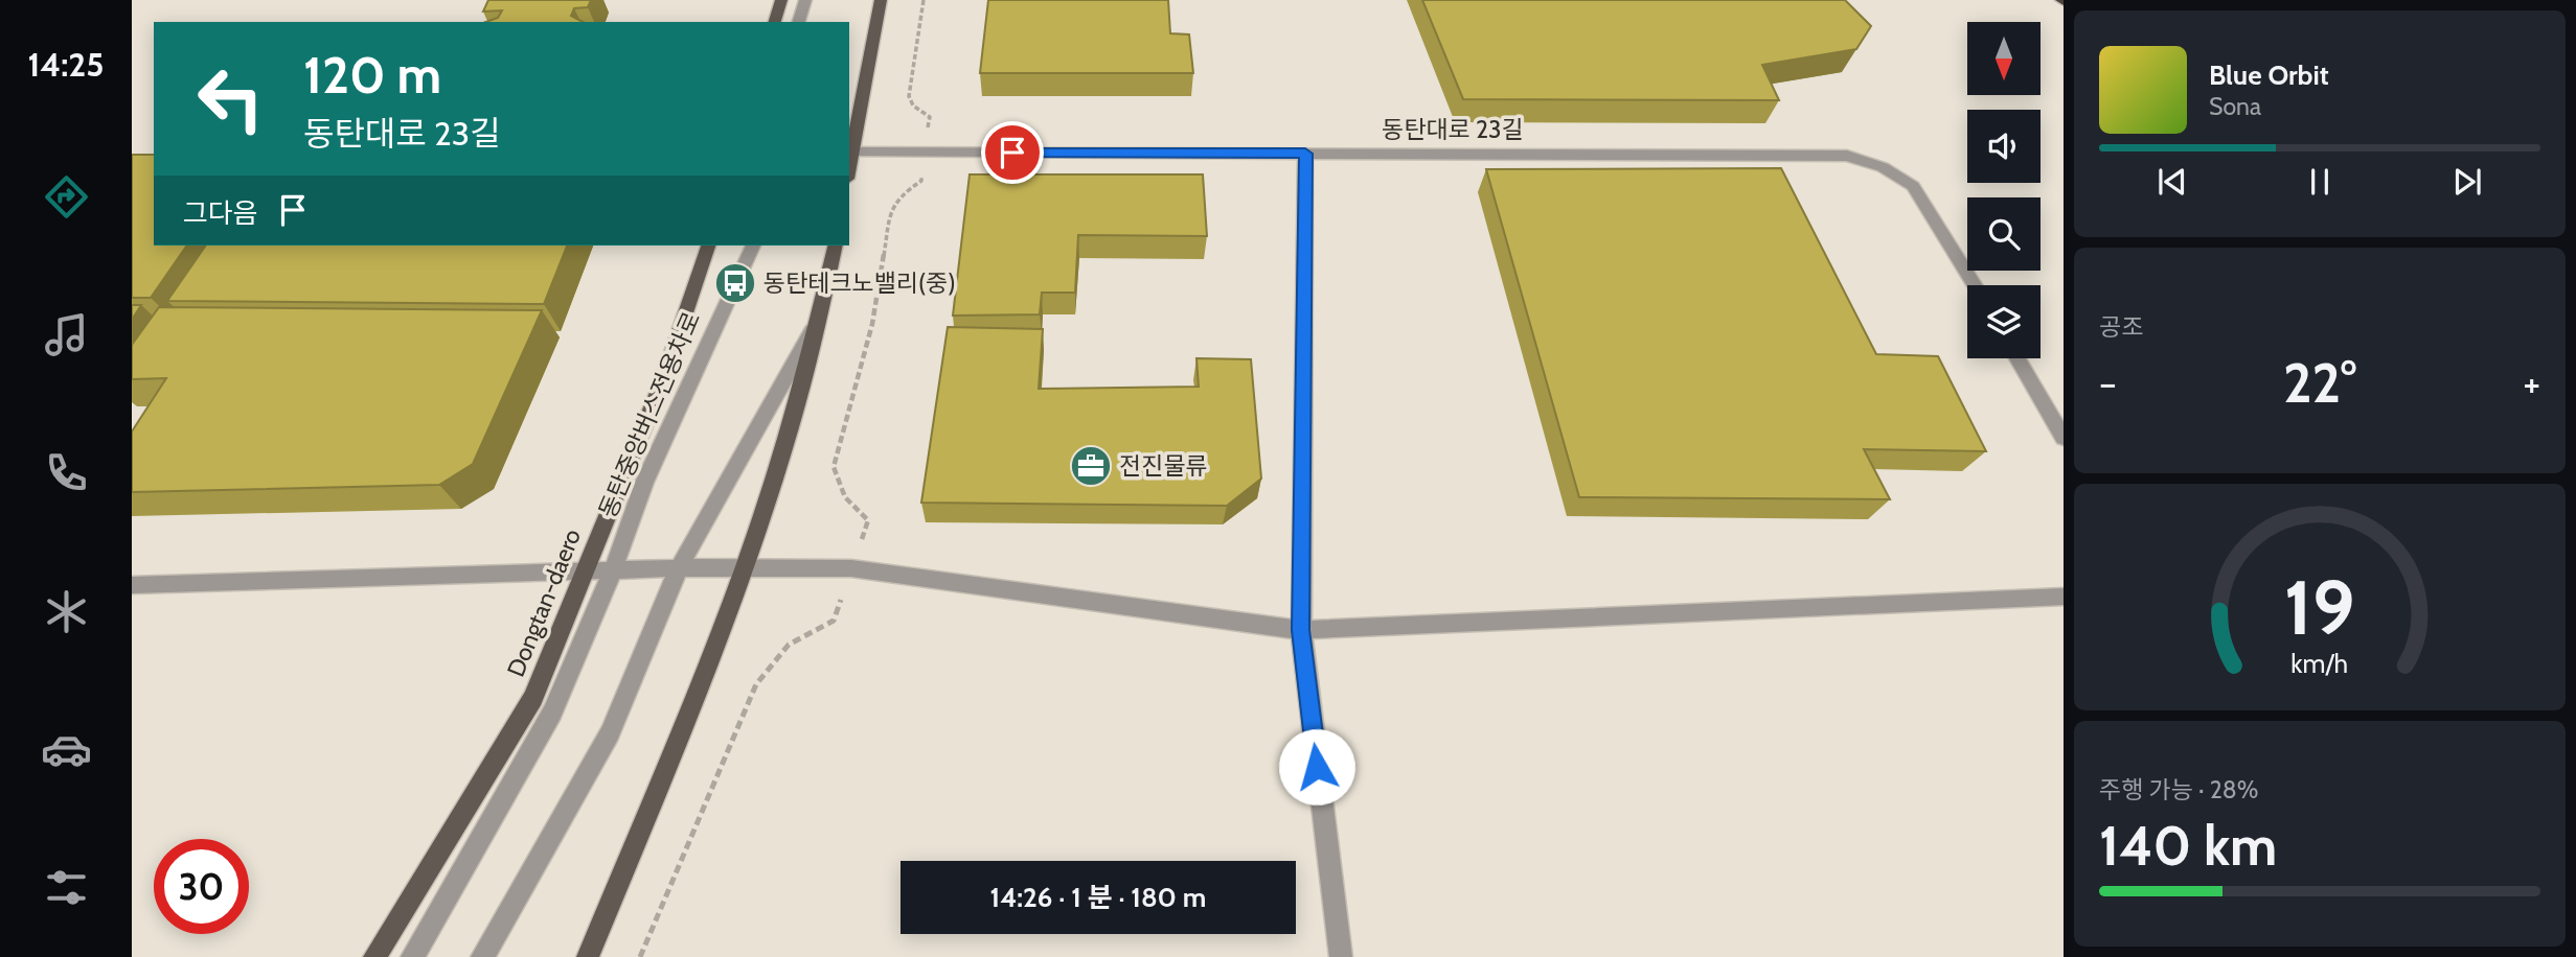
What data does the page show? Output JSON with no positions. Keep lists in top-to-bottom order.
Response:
{
  "streets": {
    "main road": ["Dongtan-daero"],
    "street": ["동탄대로 23길", "동탄중앙버스전용차로"]
  },
  "places": {
    "bus stop": ["동탄테크노밸리(중)"],
    "office": ["전진물류"]
  },
  "north": "bottom",
  "page": {
    "tabs": "14:25",
    "turn": ["120 m", "동탄대로 23길"],
    "song": ["Blue Orbit", "Sona"],
    "then": "그다음",
    "tile": [
      "공조",
      ["주행 가능 · 28%", "140 km"]
    ],
    "heat": ["−", "22°", "+"],
    "limit": "30",
    "trip": "14:26 · 1 분 · 180 m",
    "gauge": ["19", "km/h"]
  }
}
